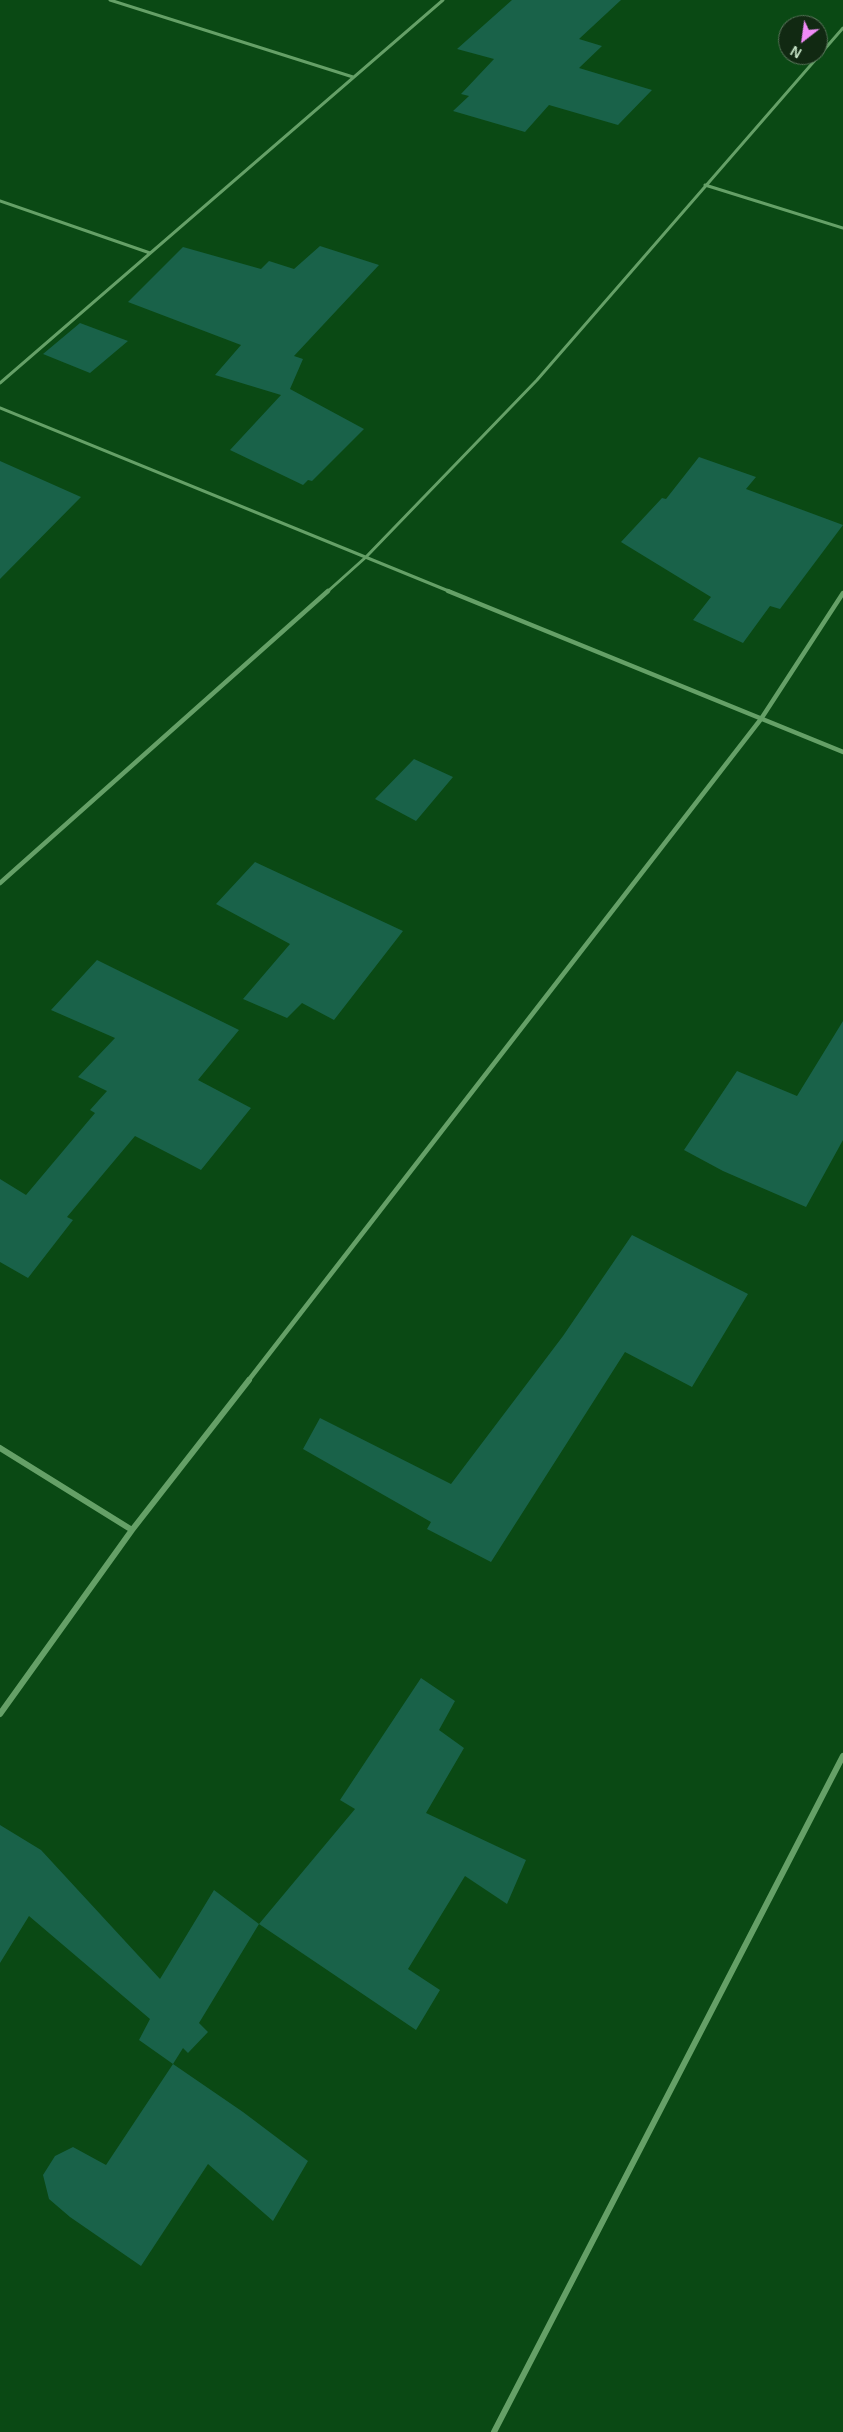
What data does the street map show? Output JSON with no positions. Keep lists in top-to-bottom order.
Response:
{
  "north": "bottom left"
}
